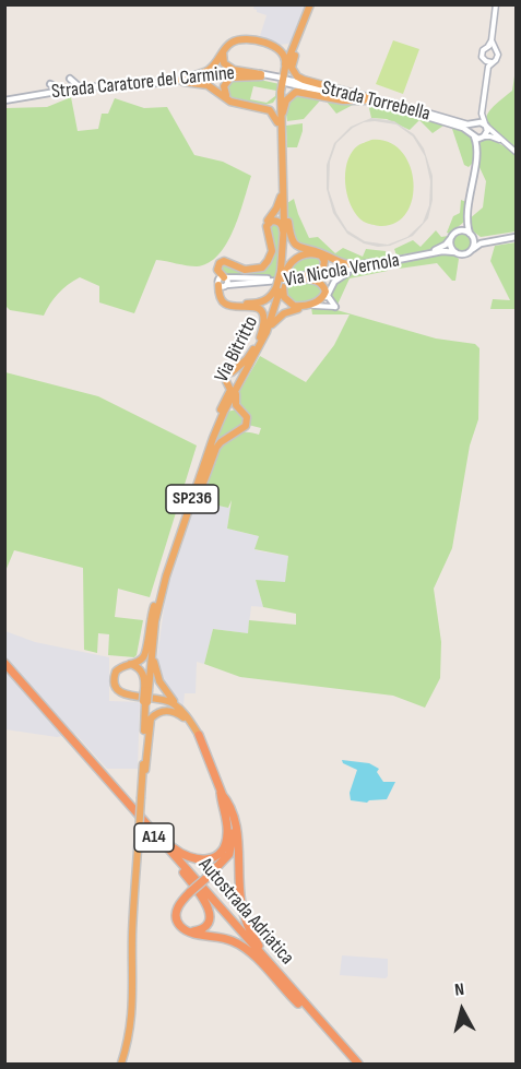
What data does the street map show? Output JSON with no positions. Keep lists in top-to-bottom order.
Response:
{
  "streets": {
    "highway": [
      "Via Bitritto",
      "SP236",
      "A14",
      "Autostrada Adriatica"
    ],
    "main road": ["Strada Caratore del Carmine", "Strada Torrebella", "Via Nicola Vernola"]
  },
  "crossings": [
    ["Strada Caratore del Carmine", "Strada Torrebella"],
    ["Strada Caratore del Carmine", "Via Bitritto"],
    ["Strada Torrebella", "Via Nicola Vernola"],
    ["Strada Torrebella", "Via Bitritto"],
    ["Via Nicola Vernola", "Via Bitritto"],
    ["Via Bitritto", "SP236"],
    ["A14", "Autostrada Adriatica"]
  ],
  "north": "top"
}
